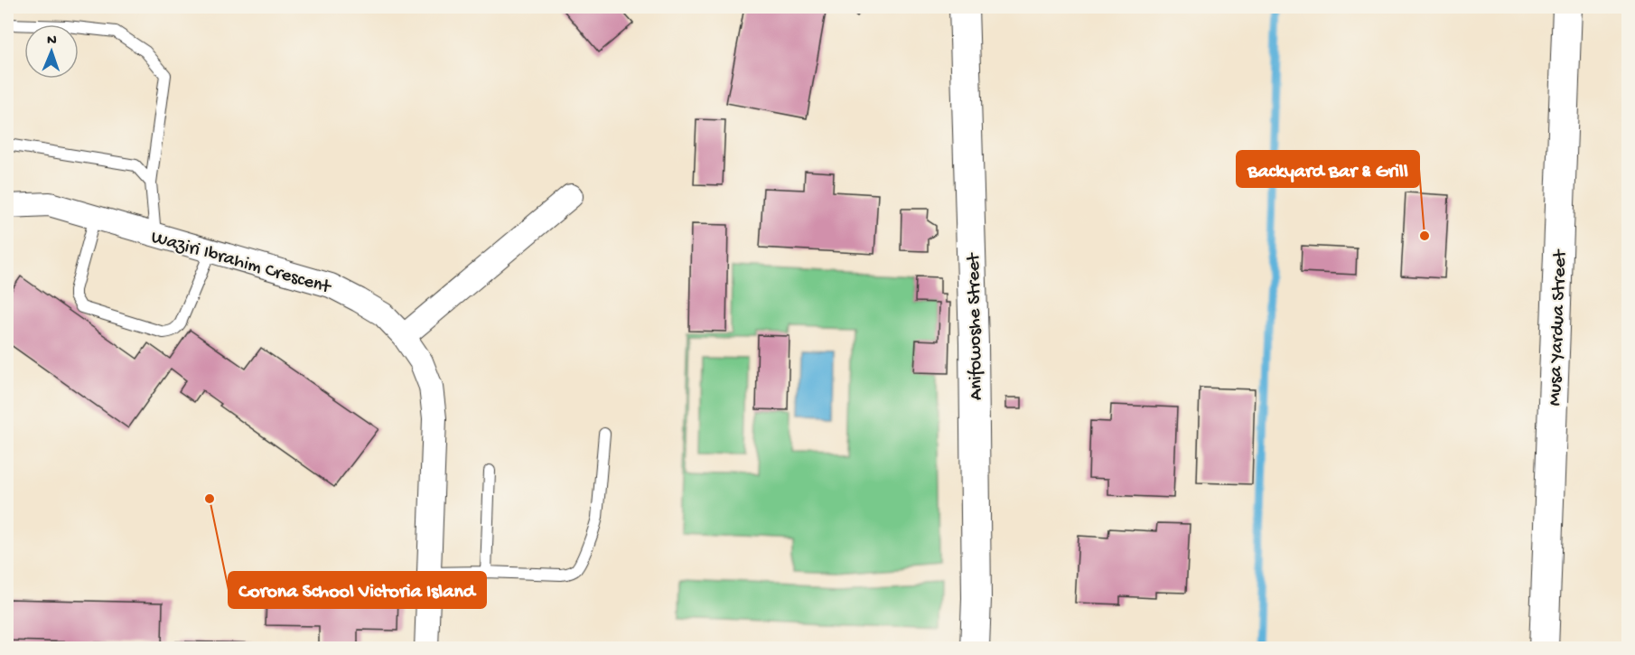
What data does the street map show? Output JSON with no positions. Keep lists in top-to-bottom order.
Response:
{
  "streets": {
    "street": ["Waziri Ibrahim Crescent", "Anifowoshe Street", "Musa Yardua Street"]
  },
  "places": ["Backyard Bar & Grill", "Corona School Victoria Island"],
  "north": "top"
}
